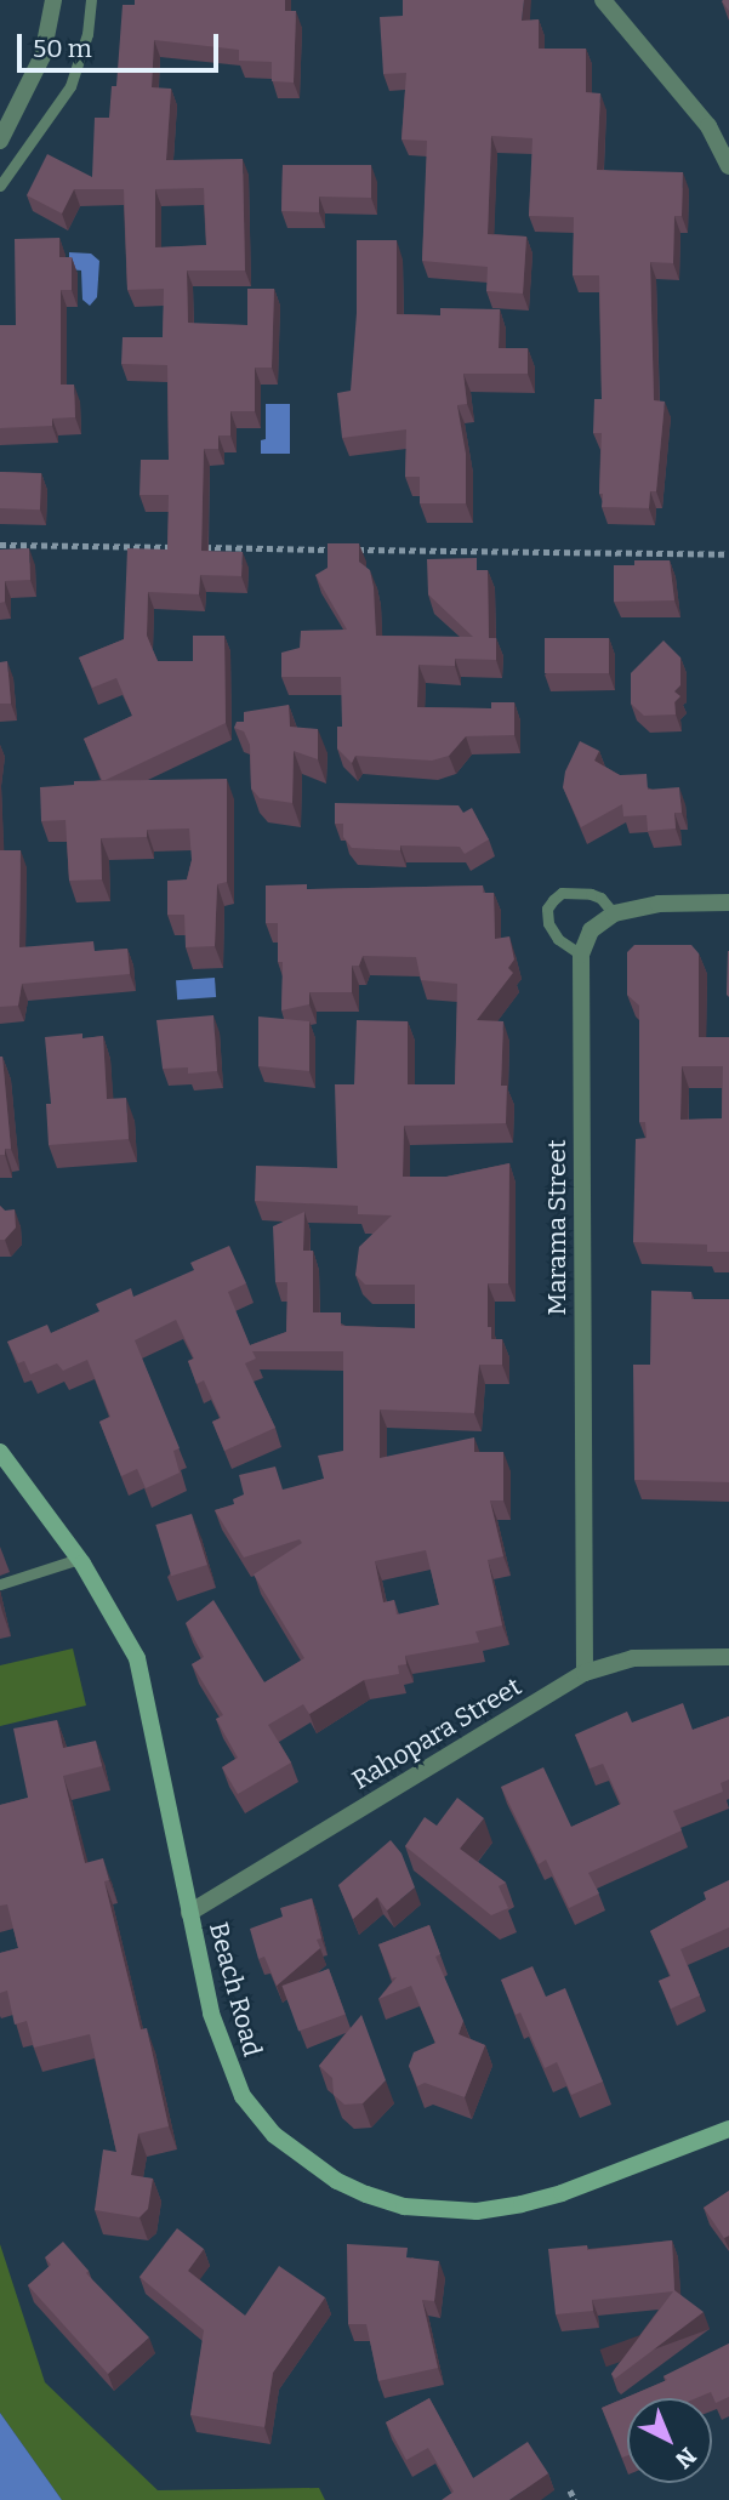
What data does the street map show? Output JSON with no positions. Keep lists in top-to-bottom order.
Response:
{
  "streets": {
    "main road": ["Beach Road"],
    "street": ["Marama Street", "Rahopara Street"]
  },
  "crossings": [
    ["Marama Street", "Rahopara Street"],
    ["Rahopara Street", "Beach Road"]
  ],
  "scale_bar": "50 m",
  "north": "bottom right"
}
